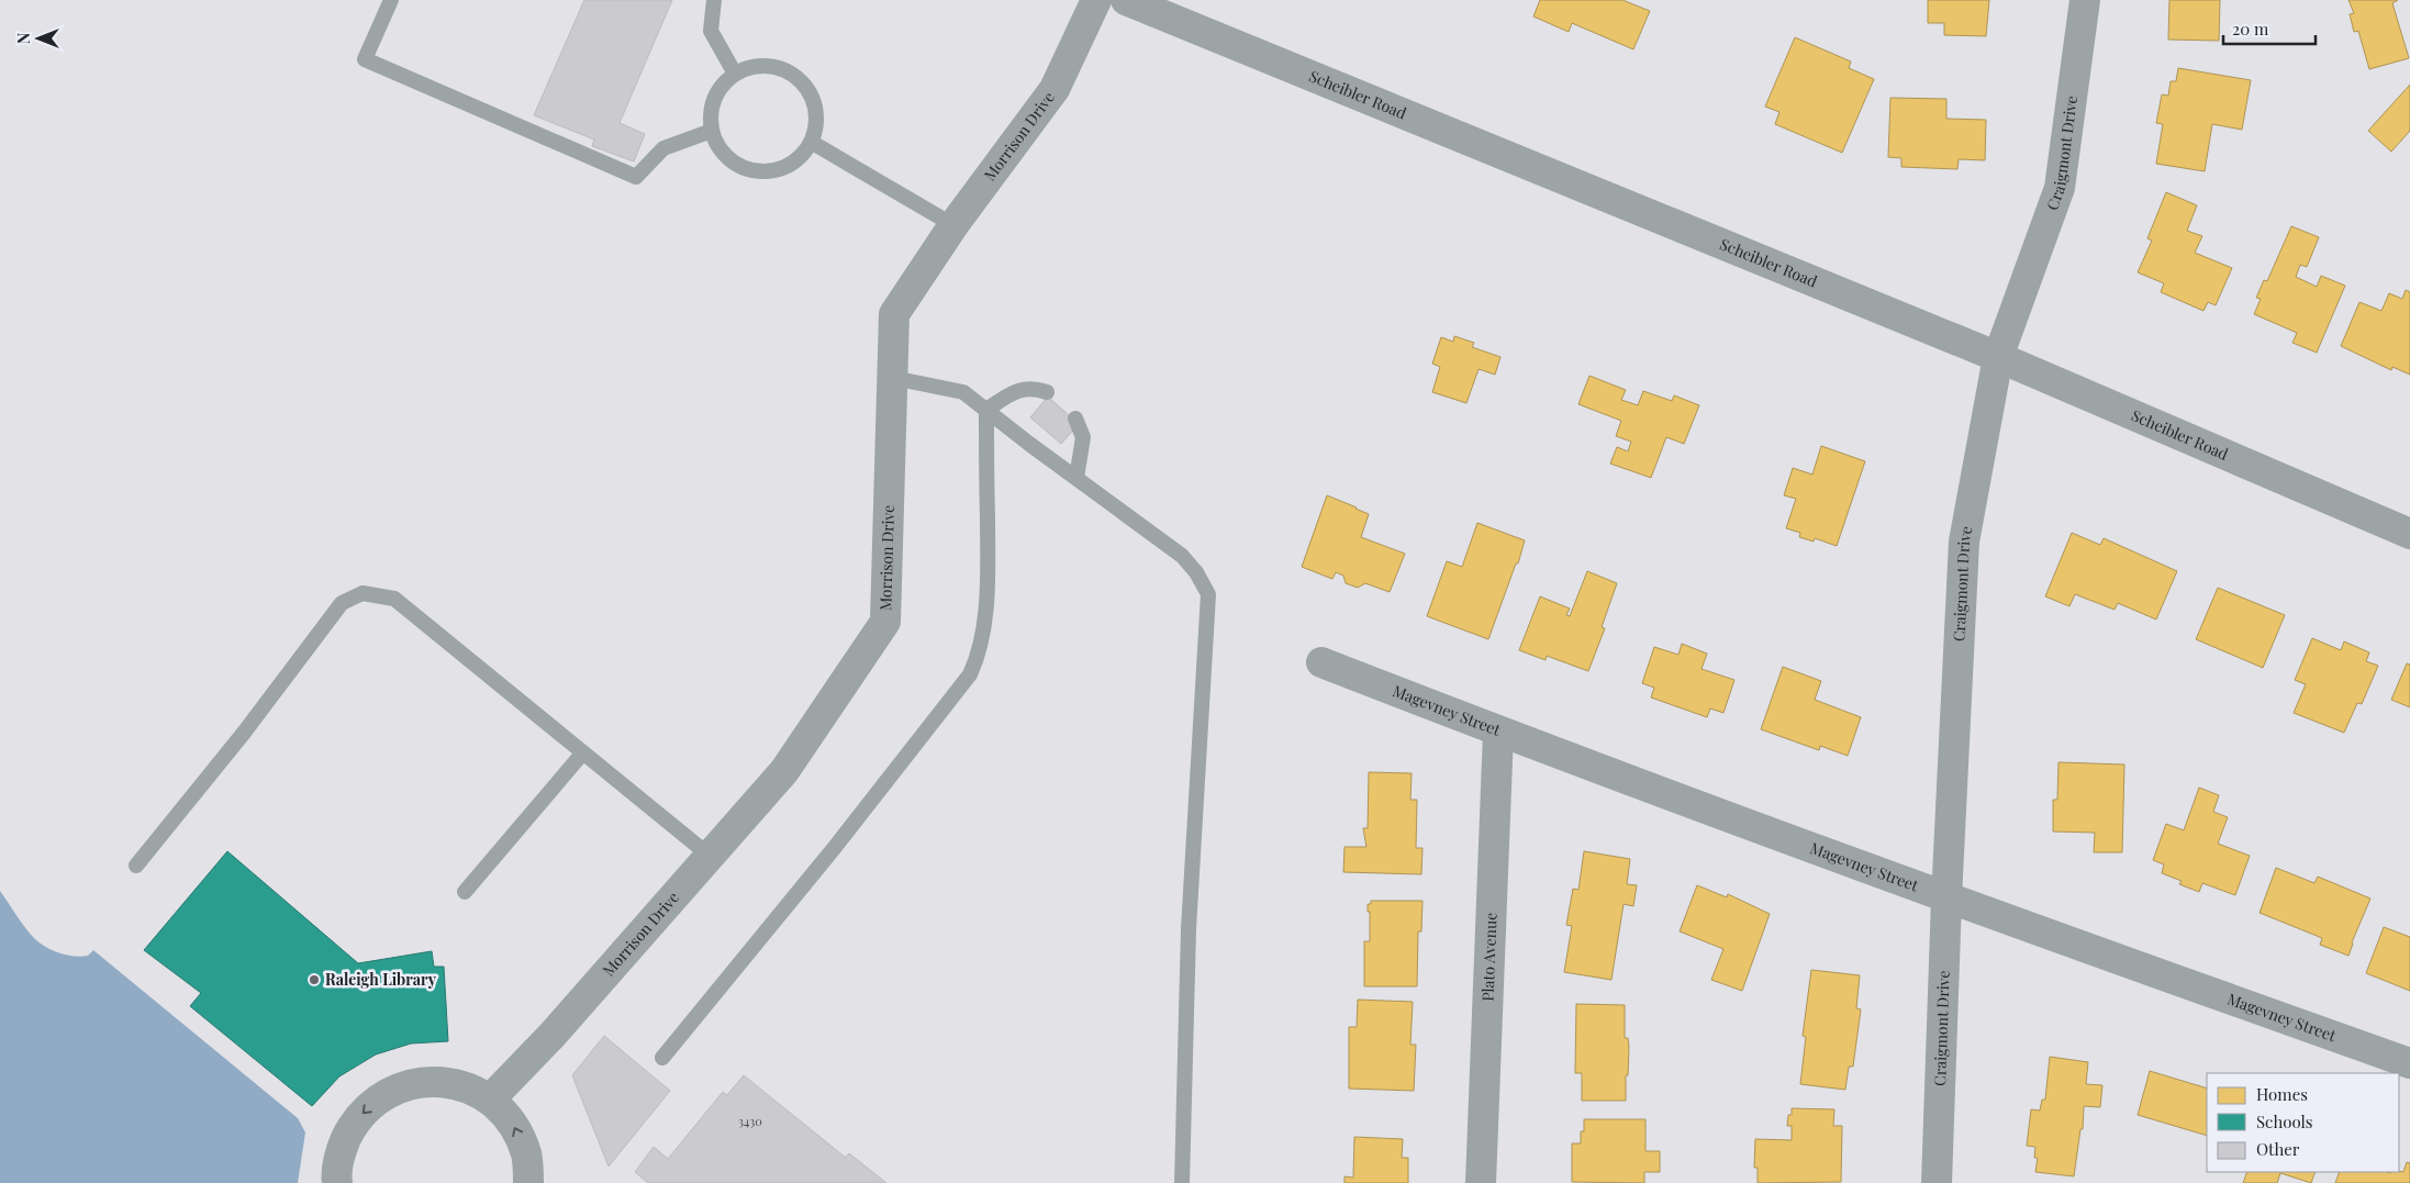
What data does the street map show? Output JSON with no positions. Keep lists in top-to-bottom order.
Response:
{
  "streets": {
    "street": [
      "Scheibler Road",
      "Morrison Drive",
      "Craigmont Drive",
      "Magevney Street",
      "Plato Avenue"
    ]
  },
  "crossings": [
    ["Scheibler Road", "Craigmont Drive"],
    ["Craigmont Drive", "Magevney Street"],
    ["Magevney Street", "Plato Avenue"]
  ],
  "places": ["Raleigh Library"],
  "house_numbers": ["3430"],
  "legend": ["Homes", "Schools", "Other"],
  "scale_bar": "20 m",
  "north": "left"
}
